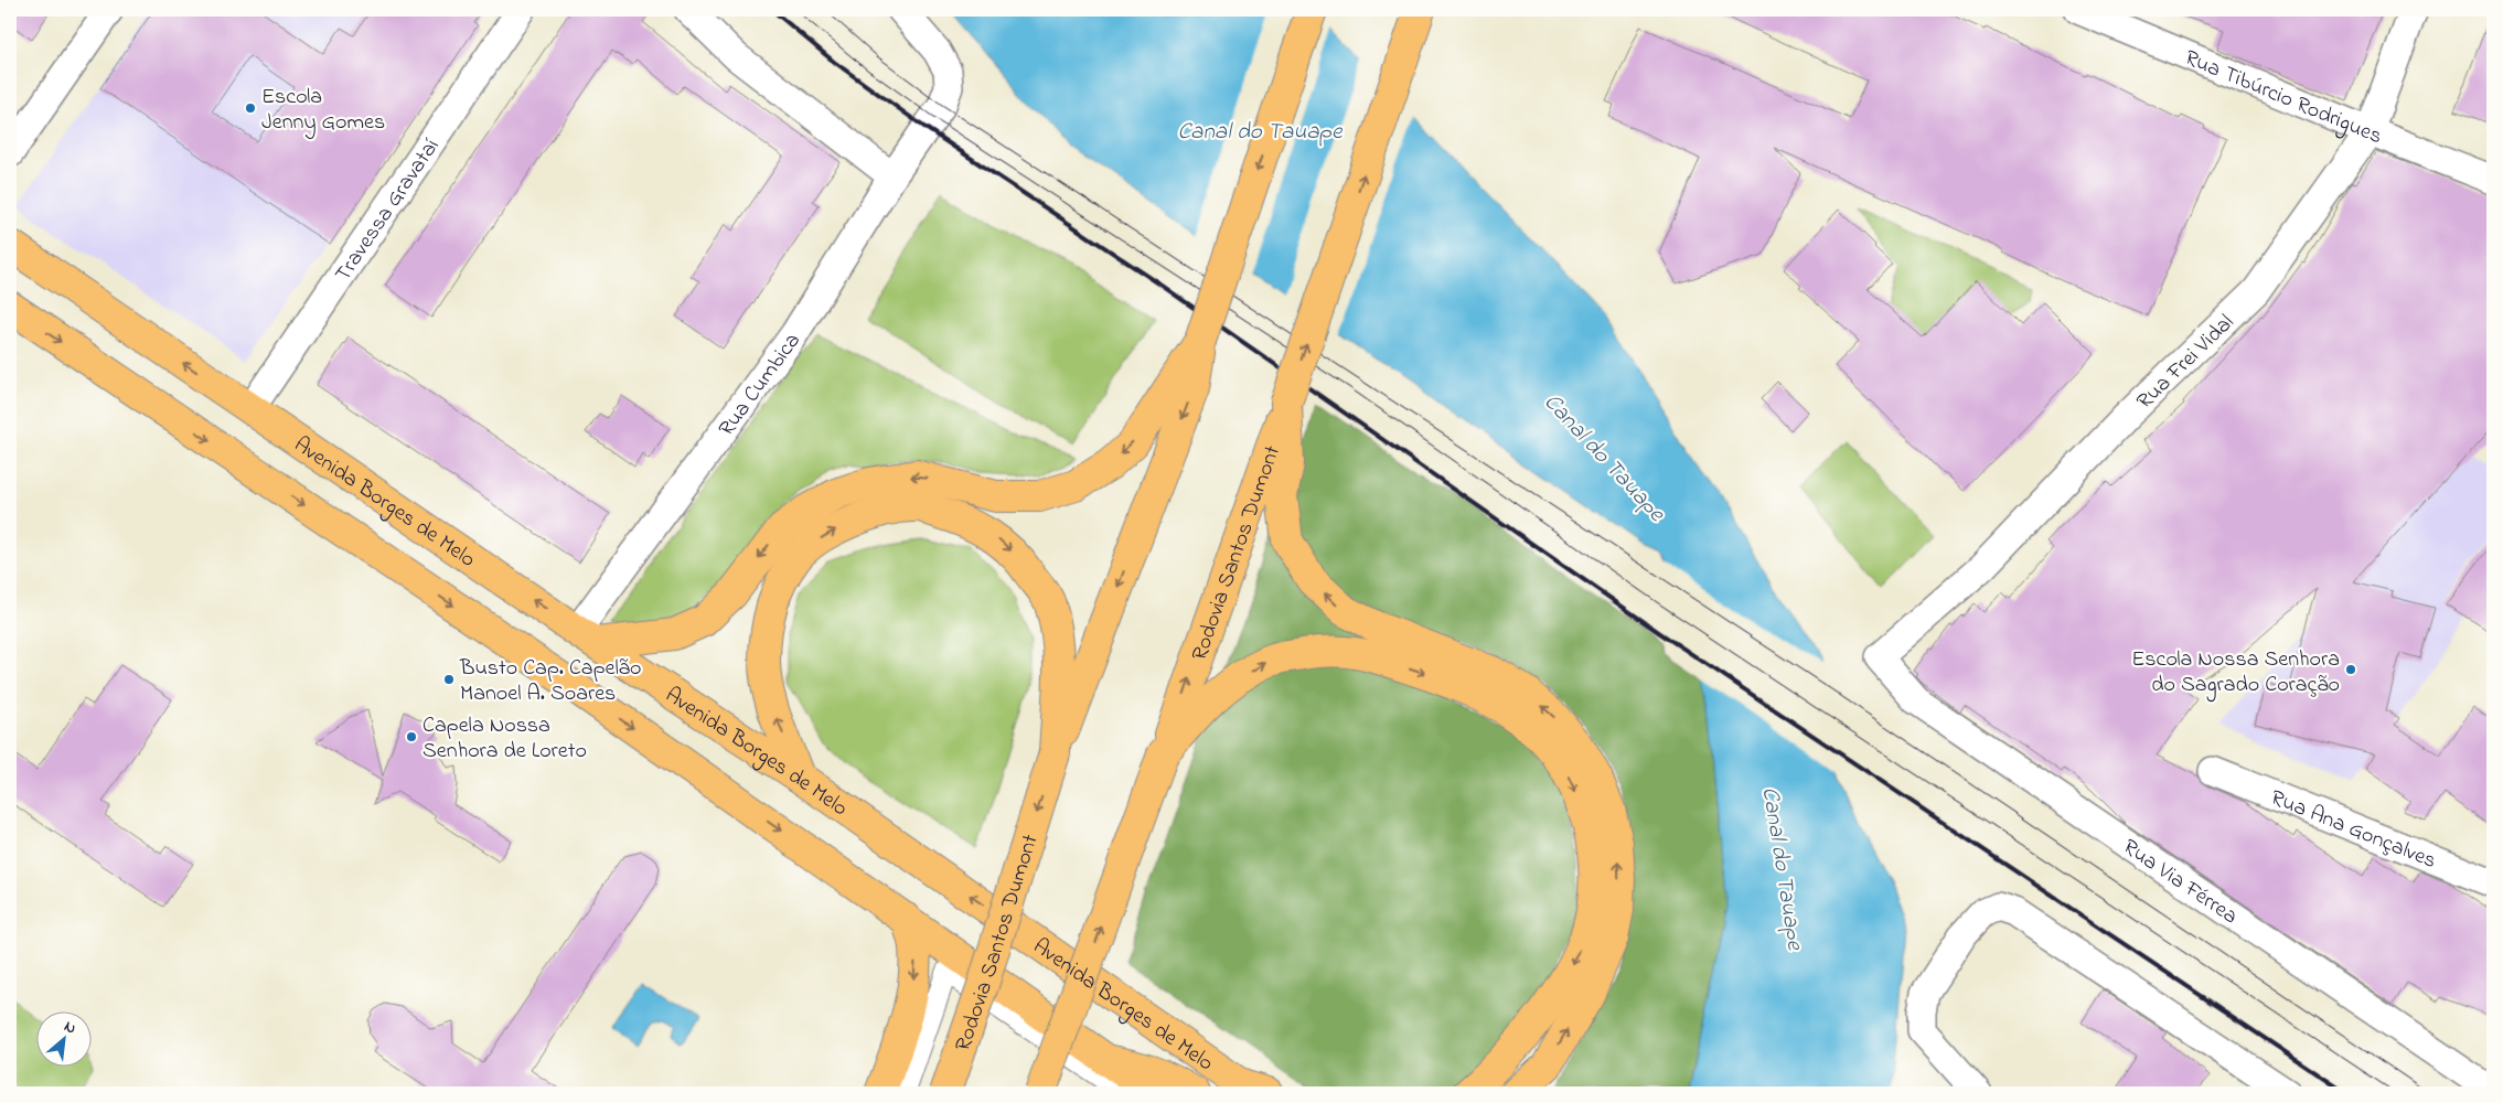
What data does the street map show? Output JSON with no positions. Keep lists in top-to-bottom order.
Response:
{
  "streets": {
    "main road": ["Avenida Borges de Melo", "Rodovia Santos Dumont"],
    "street": [
      "Rua Tibúrcio Rodrigues",
      "Travessa Gravataí",
      "Rua Frei Vidal",
      "Rua Cumbica",
      "Rua Ana Gonçalves",
      "Rua Via Férrea"
    ]
  },
  "crossings": [
    ["Rua Tibúrcio Rodrigues", "Rua Frei Vidal"],
    ["Travessa Gravataí", "Avenida Borges de Melo"],
    ["Rua Frei Vidal", "Rua Via Férrea"],
    ["Rua Cumbica", "Avenida Borges de Melo"]
  ],
  "water": ["Canal do Tauape"],
  "places": [
    "Escola Jenny Gomes",
    "Escola Nossa Senhora do Sagrado Coração",
    "Busto Cap. Capelão Manoel A. Soares",
    "Capela Nossa Senhora de Loreto"
  ],
  "north": "top right"
}
